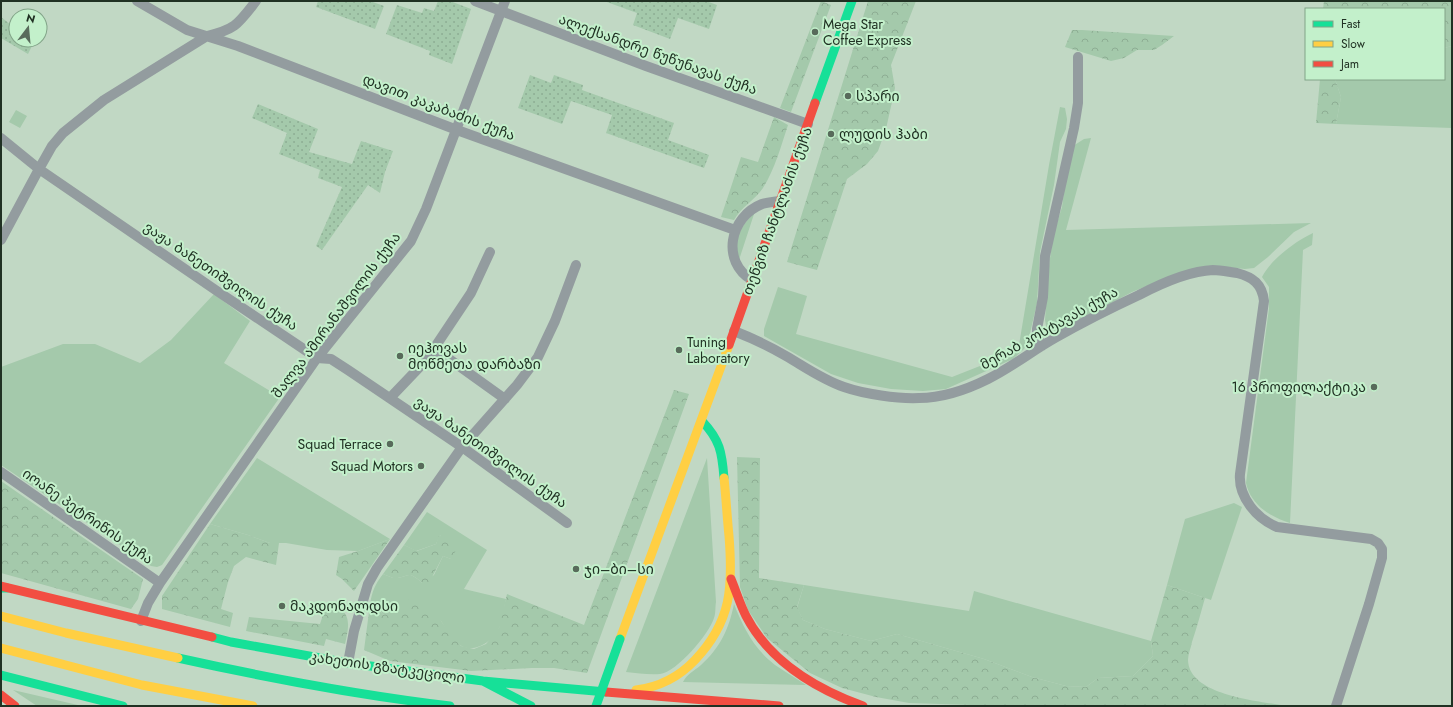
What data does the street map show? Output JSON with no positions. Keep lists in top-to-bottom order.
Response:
{
  "streets": {
    "main road": ["თენგიზ ჩანტლაძის ქუჩა", "კახეთის გზატკეცილი"],
    "street": [
      "ალექსანდრე წუწუნავას ქუჩა",
      "დავით კაკაბაძის ქუჩა",
      "ვაჟა ბანეთიშვილის ქუჩა",
      "შალვა ამირანაშვილის ქუჩა",
      "მერაბ კოსტავას ქუჩა",
      "იოანე პეტრიწის ქუჩა"
    ]
  },
  "crossings": [
    ["ალექსანდრე წუწუნავას ქუჩა", "თენგიზ ჩანტლაძის ქუჩა"],
    ["ალექსანდრე წუწუნავას ქუჩა", "შალვა ამირანაშვილის ქუჩა"],
    ["დავით კაკაბაძის ქუჩა", "შალვა ამირანაშვილის ქუჩა"],
    ["თენგიზ ჩანტლაძის ქუჩა", "მერაბ კოსტავას ქუჩა"],
    ["ვაჟა ბანეთიშვილის ქუჩა", "შალვა ამირანაშვილის ქუჩა"],
    ["შალვა ამირანაშვილის ქუჩა", "იოანე პეტრიწის ქუჩა"],
    ["შალვა ამირანაშვილის ქუჩა", "კახეთის გზატკეცილი"]
  ],
  "places": [
    "Mega Star Coffee Express",
    "სპარი",
    "ლუდის ჰაბი",
    "Tuning Laboratory",
    "იეჰოვას მოწმეთა დარბაზი",
    "16 პროფილაქტიკა",
    "Squad Terrace",
    "Squad Motors",
    "ჯი–ბი–სი",
    "მაკდონალდსი"
  ],
  "legend": ["Fast", "Slow", "Jam"],
  "north": "top"
}
